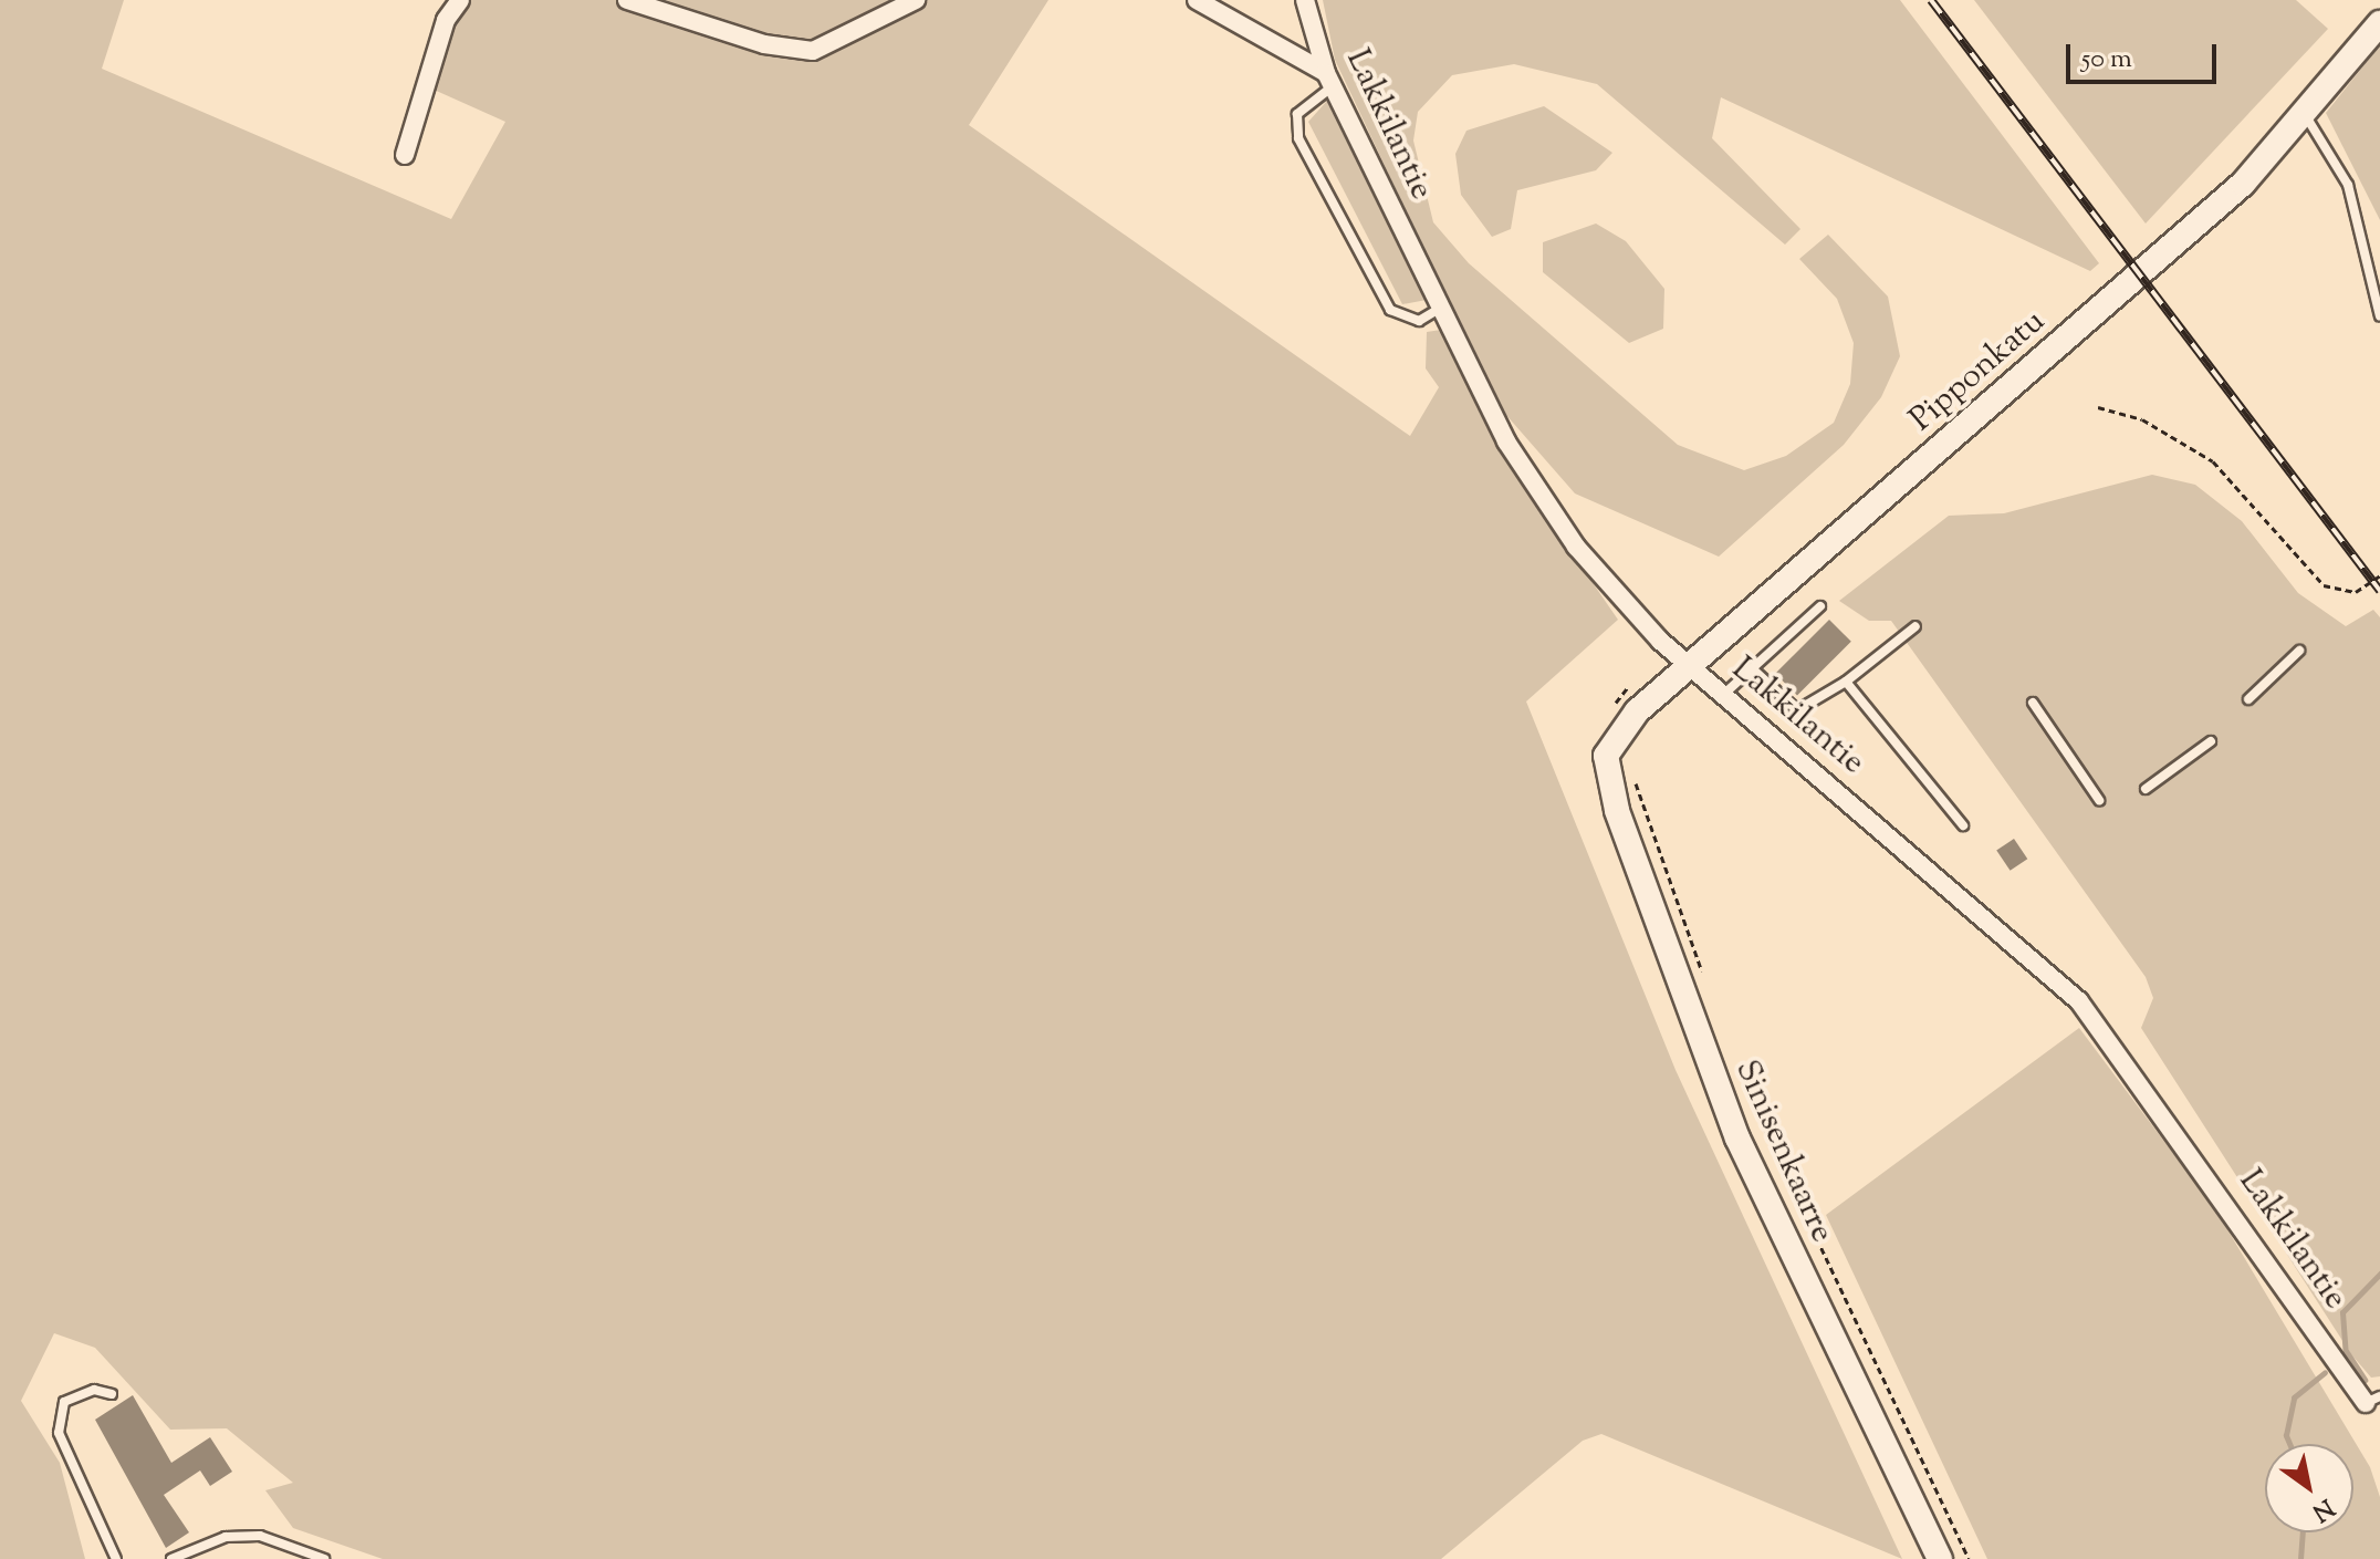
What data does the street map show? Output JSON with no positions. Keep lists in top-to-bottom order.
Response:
{
  "streets": {
    "street": ["Lakkilantie", "Pipponkatu", "Sinisenkaarre"]
  },
  "crossings": [
    ["Lakkilantie", "Pipponkatu"],
    ["Pipponkatu", "Sinisenkaarre"]
  ],
  "scale_bar": "50 m",
  "north": "bottom right"
}
